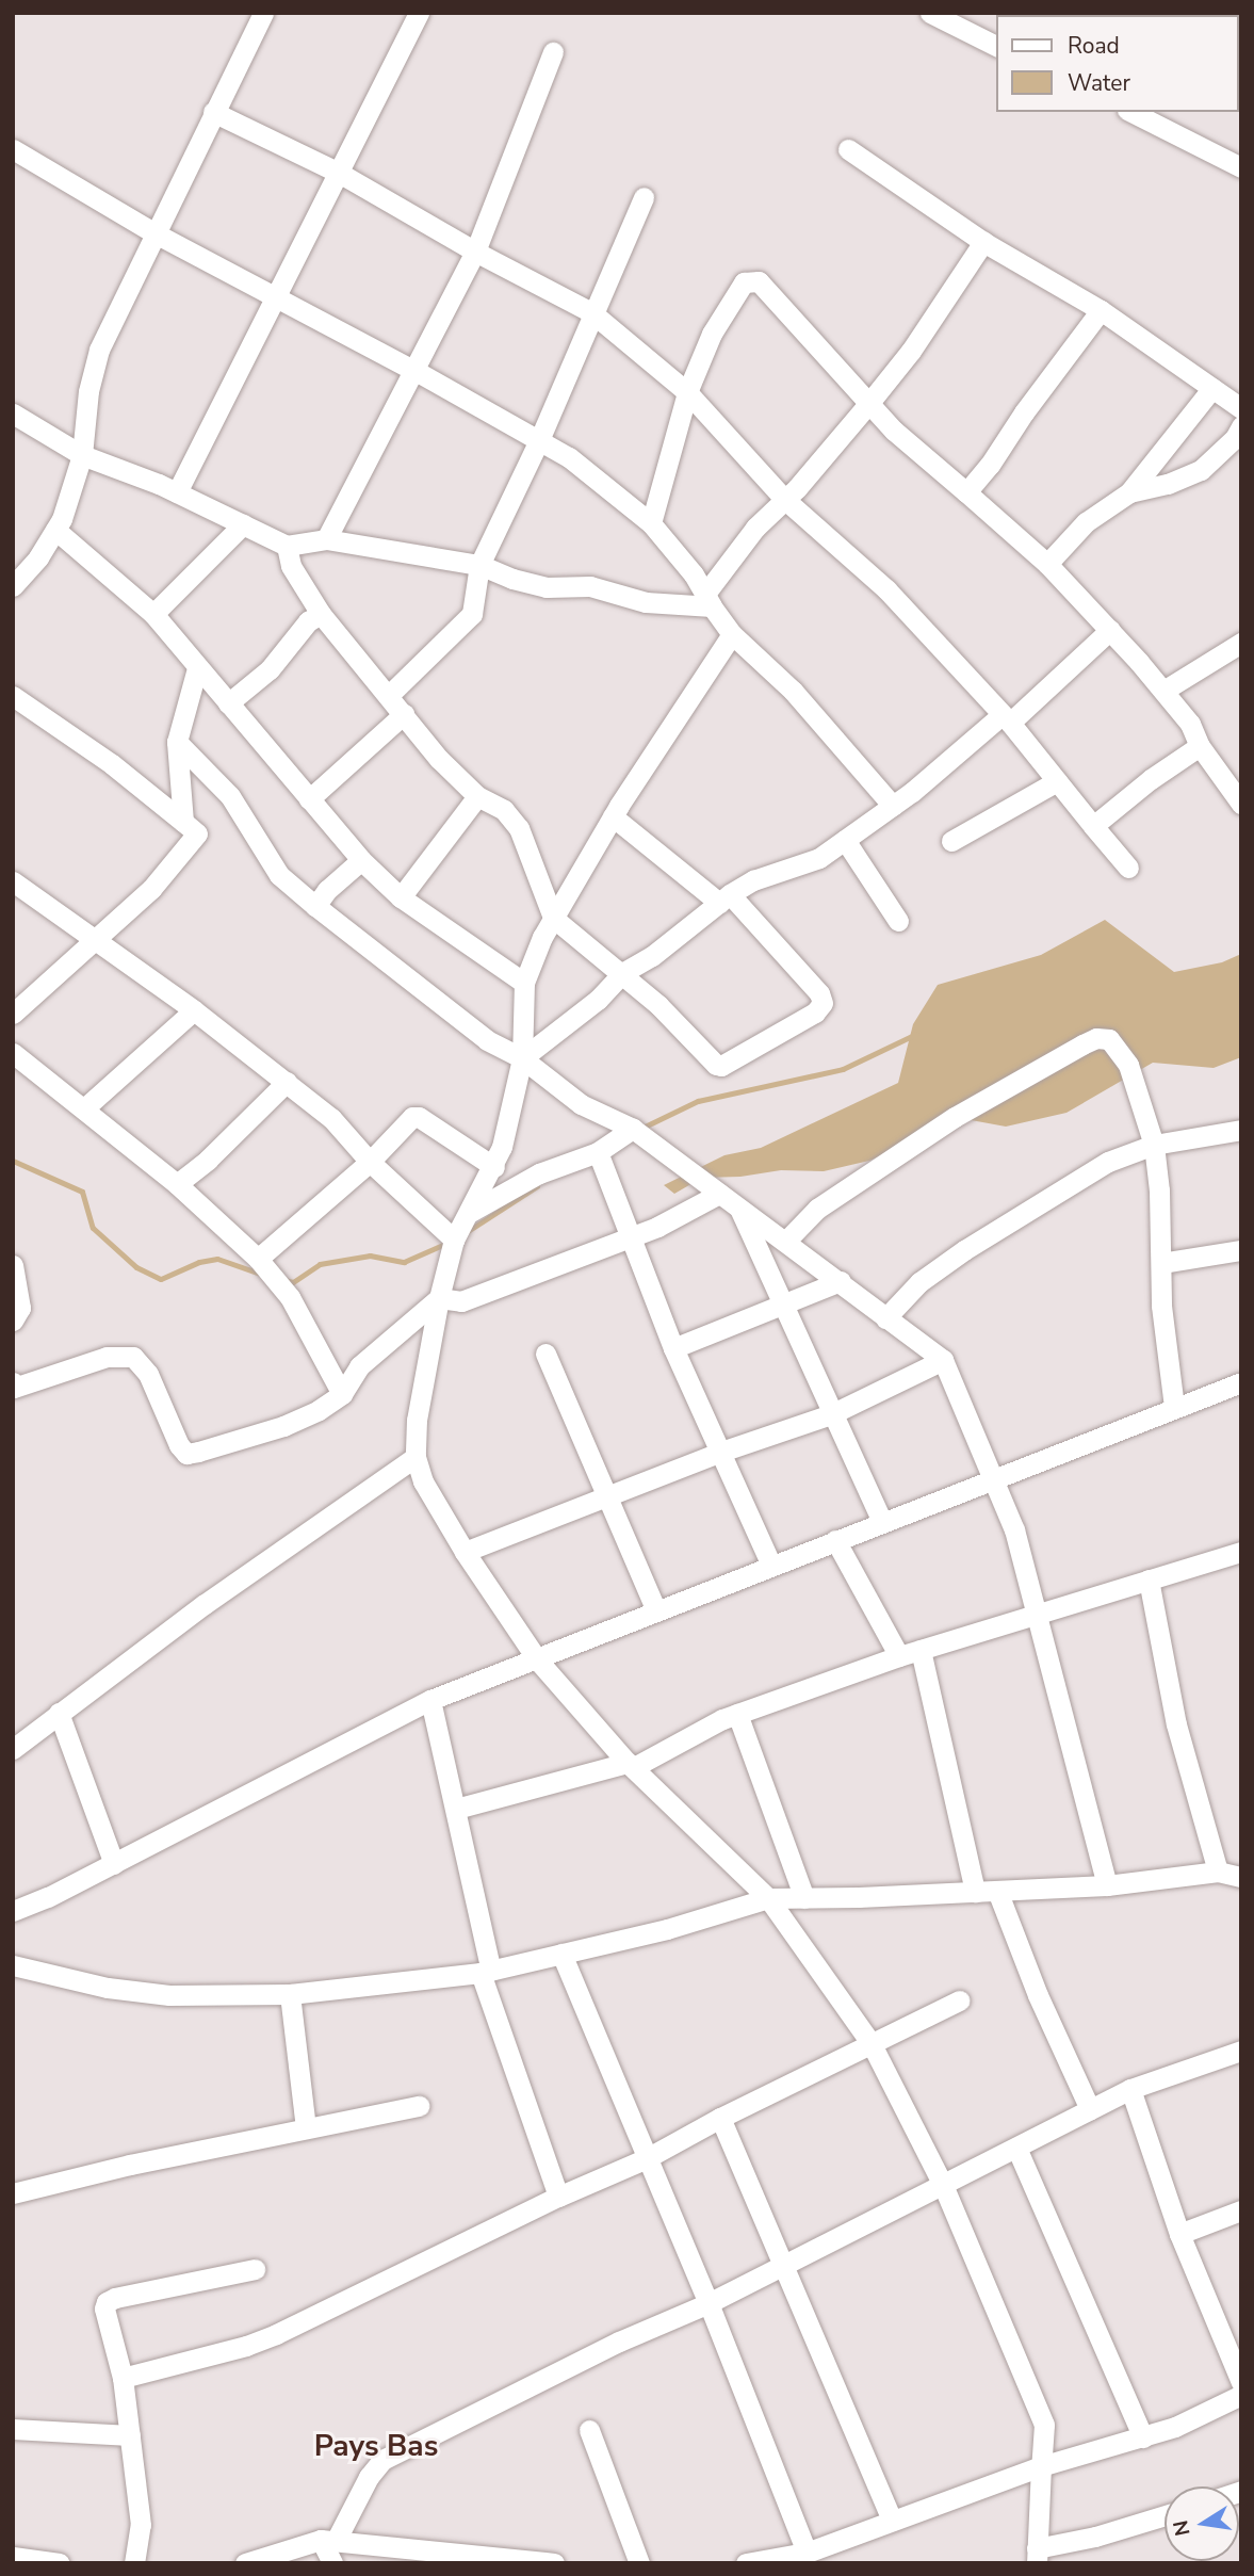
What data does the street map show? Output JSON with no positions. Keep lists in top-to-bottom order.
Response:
{
  "districts": ["Pays Bas"],
  "legend": ["Road", "Water"],
  "north": "left"
}
